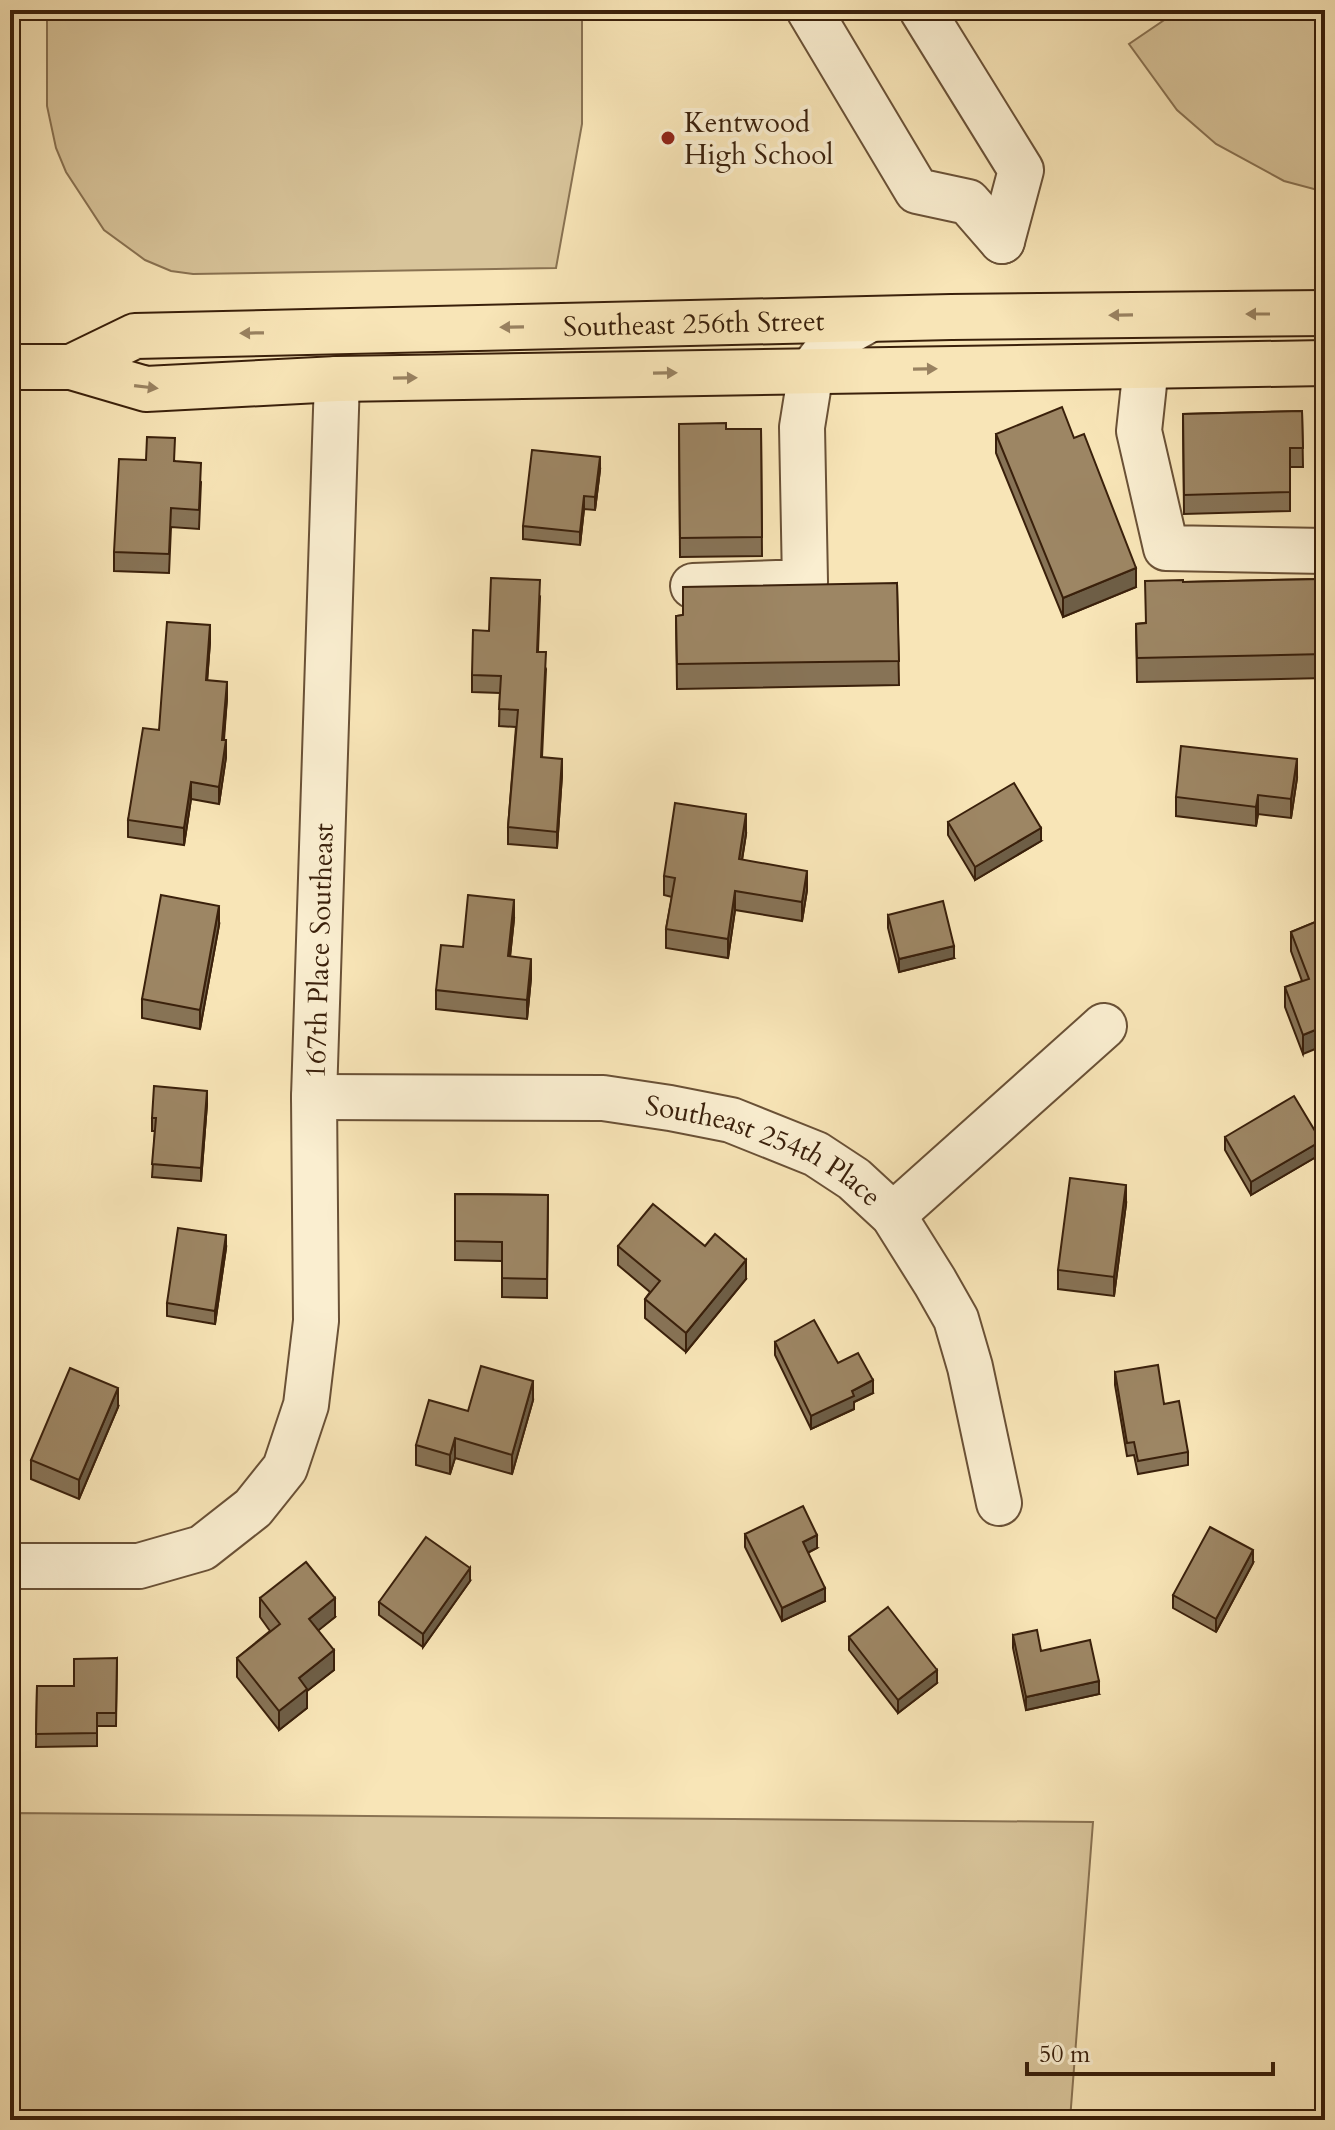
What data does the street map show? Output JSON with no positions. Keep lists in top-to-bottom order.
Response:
{
  "streets": {
    "main road": ["Southeast 256th Street"],
    "street": ["167th Place Southeast", "Southeast 254th Place"]
  },
  "crossings": [
    ["Southeast 256th Street", "167th Place Southeast"],
    ["167th Place Southeast", "Southeast 254th Place"]
  ],
  "places": ["Kentwood High School"],
  "scale_bar": "50 m"
}
